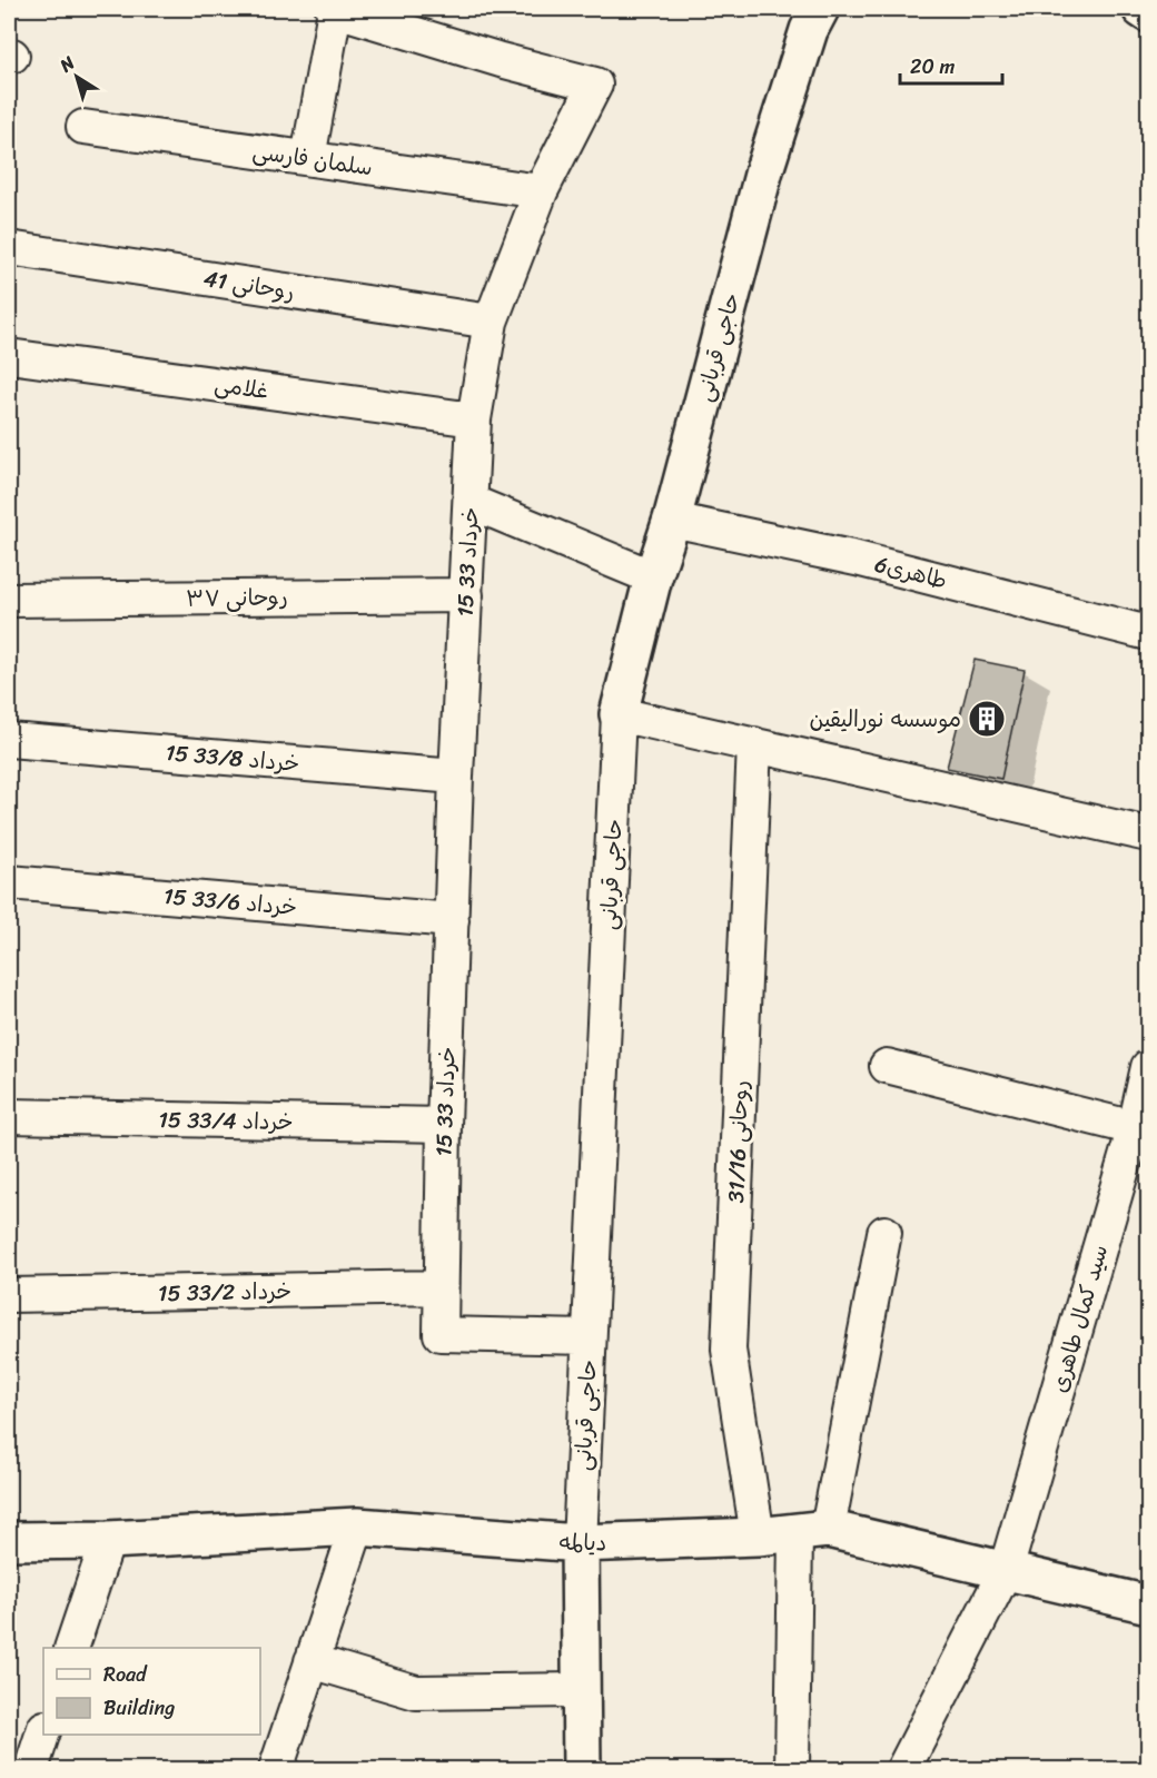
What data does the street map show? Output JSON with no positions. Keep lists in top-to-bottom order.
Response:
{
  "streets": {
    "main road": ["حاجی قربانی", "دیالمه"],
    "street": [
      "سلمان فارسی",
      "روحانی 41",
      "غلامی",
      "15 خرداد 33",
      "طاهری6",
      "روحانی ۳۷",
      "15 خرداد 33/8",
      "15 خرداد 33/6",
      "15 خرداد 33/4",
      "روحانی 31/16",
      "15 خرداد 33/2",
      "سید کمال طاهری"
    ]
  },
  "crossings": [
    ["سلمان فارسی", "15 خرداد 33"],
    ["روحانی 41", "15 خرداد 33"],
    ["حاجی قربانی", "15 خرداد 33"],
    ["حاجی قربانی", "طاهری6"],
    ["حاجی قربانی", "دیالمه"],
    ["غلامی", "15 خرداد 33"],
    ["15 خرداد 33", "روحانی ۳۷"],
    ["15 خرداد 33", "15 خرداد 33/8"],
    ["15 خرداد 33", "15 خرداد 33/6"],
    ["15 خرداد 33", "15 خرداد 33/4"],
    ["15 خرداد 33", "15 خرداد 33/2"],
    ["روحانی 31/16", "دیالمه"],
    ["سید کمال طاهری", "دیالمه"]
  ],
  "places": {
    "building": ["موسسه نورالیقین"]
  },
  "legend": ["Road", "Building"],
  "scale_bar": "20 m",
  "north": "top left"
}
